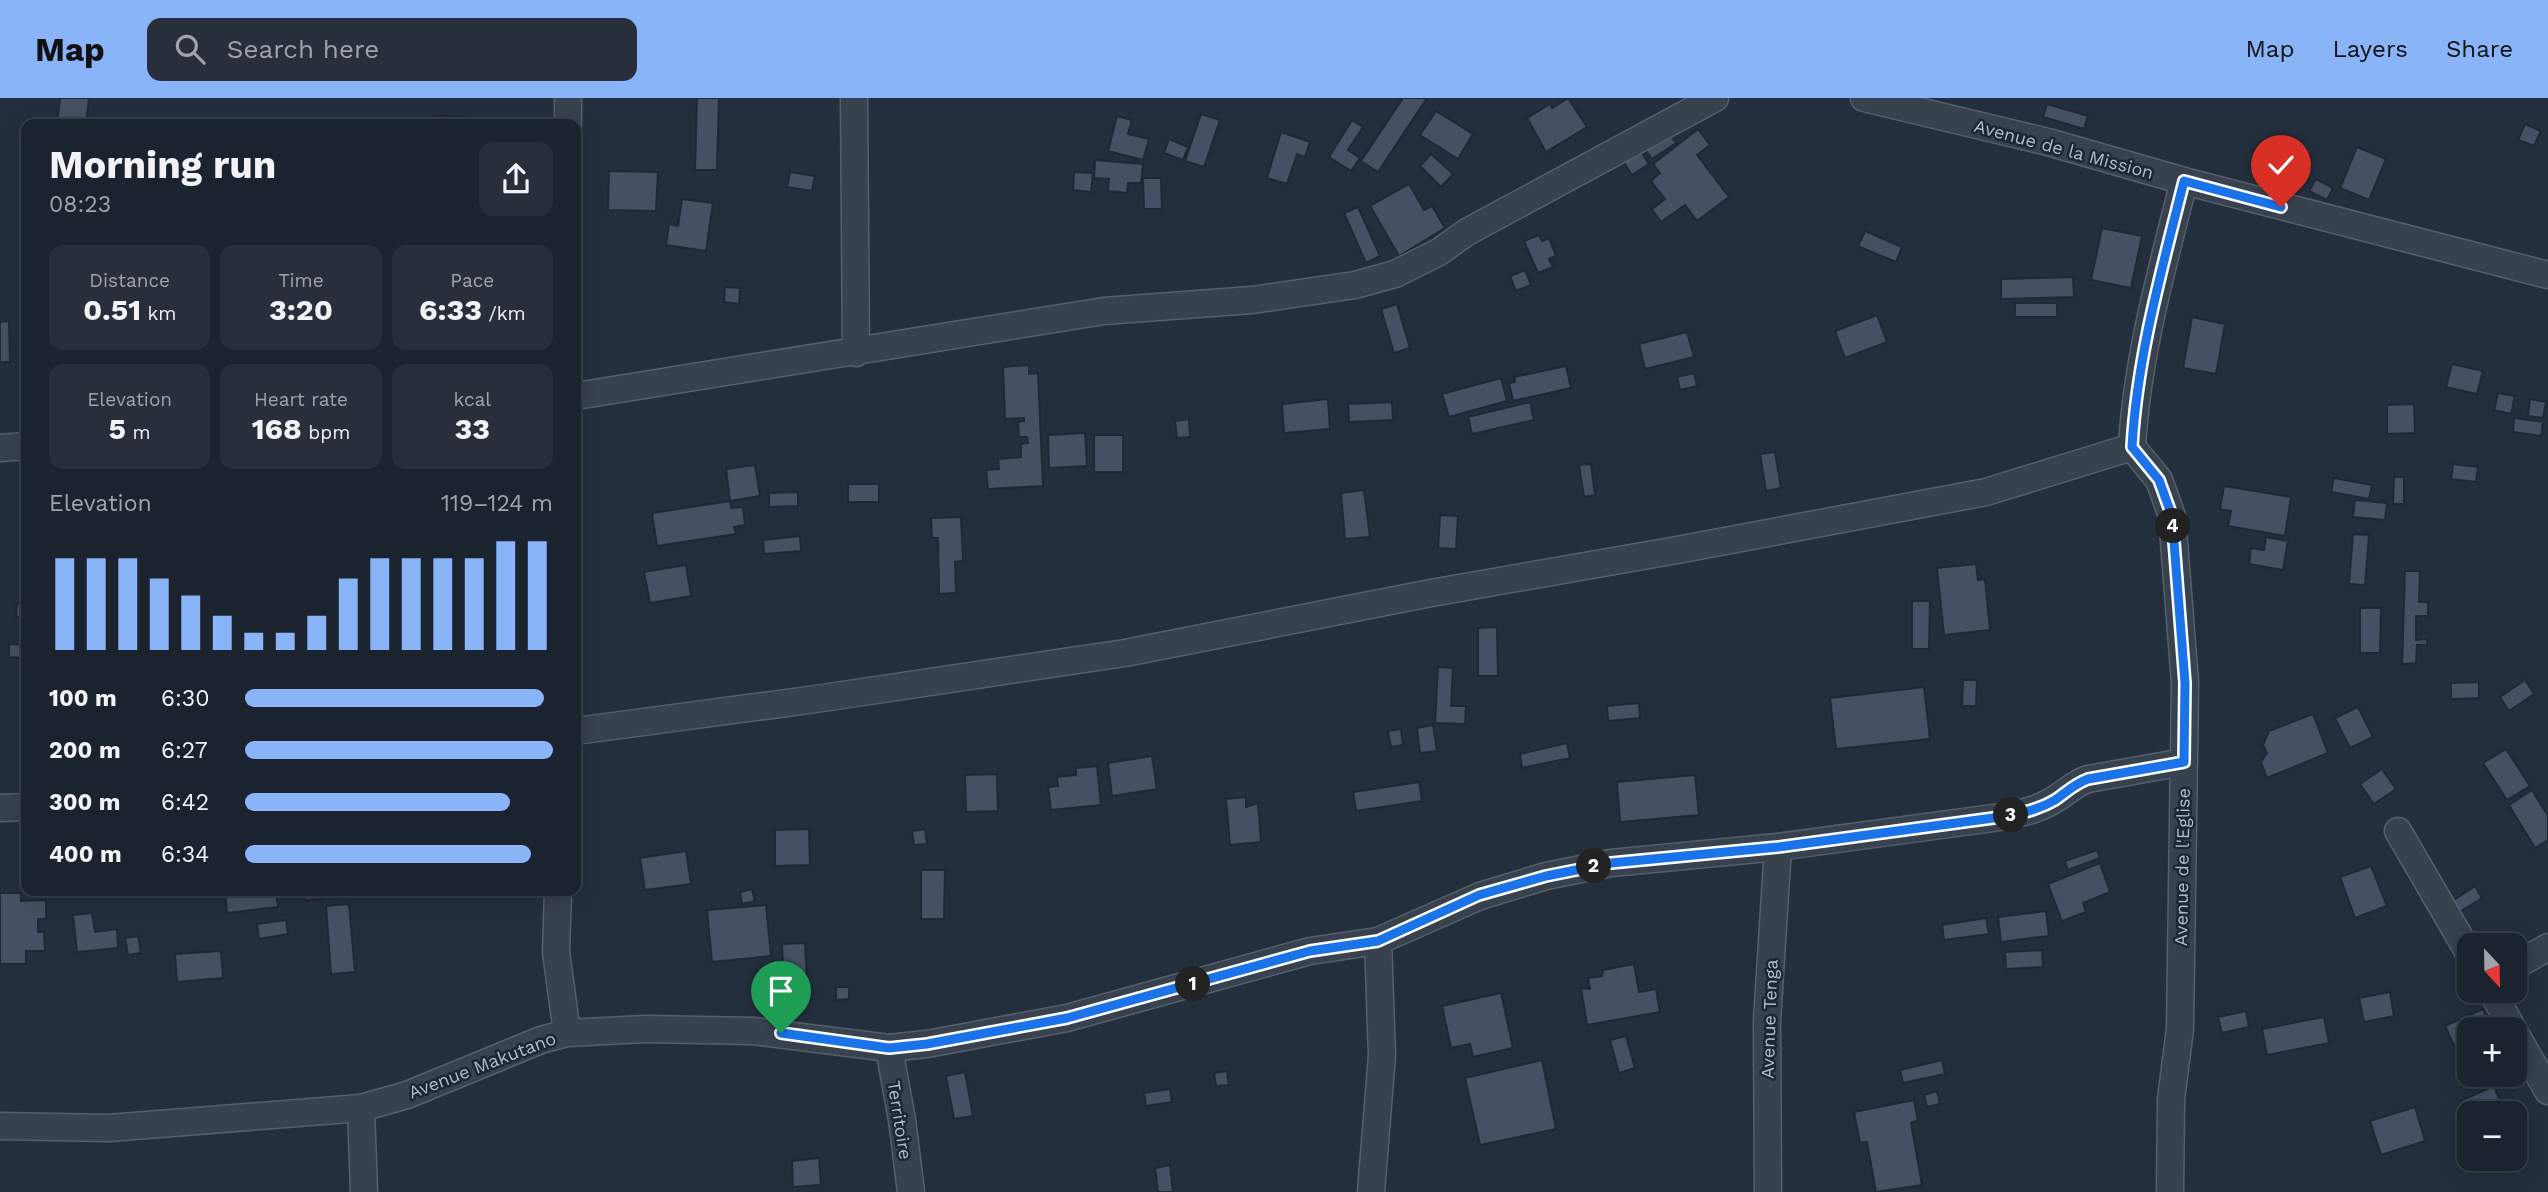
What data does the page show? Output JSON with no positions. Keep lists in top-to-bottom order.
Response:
{
  "streets": {
    "street": [
      "Avenue de la Mission",
      "Avenue de l'Eglise",
      "Avenue Tenga",
      "Avenue Makutano",
      "Territoire"
    ]
  },
  "crossings": [
    ["Avenue de l'Eglise", "Avenue Makutano"],
    ["Avenue Tenga", "Avenue Makutano"],
    ["Avenue Makutano", "Territoire"]
  ],
  "north": "bottom",
  "page": {
    "header": "Map",
    "search": "Search here",
    "nav": ["Map", "Layers", "Share"],
    "heading": ["Morning run", "08:23"],
    "stats": [
      ["Distance", "0.51 km"],
      ["Time", "3:20"],
      ["Pace", "6:33 /km"],
      ["Elevation", "5 m"],
      ["Heart rate", "168 bpm"],
      ["kcal", "33"]
    ],
    "chart": ["Elevation", "119–124 m"],
    "pins": [
      "4",
      "3",
      "2",
      "1"
    ],
    "list": [
      {
        "name": "100 m",
        "note": "6:30"
      },
      {
        "name": "200 m",
        "note": "6:27"
      },
      {
        "name": "300 m",
        "note": "6:42"
      },
      {
        "name": "400 m",
        "note": "6:34"
      }
    ],
    "map_buttons": ["+", "−"]
  }
}
